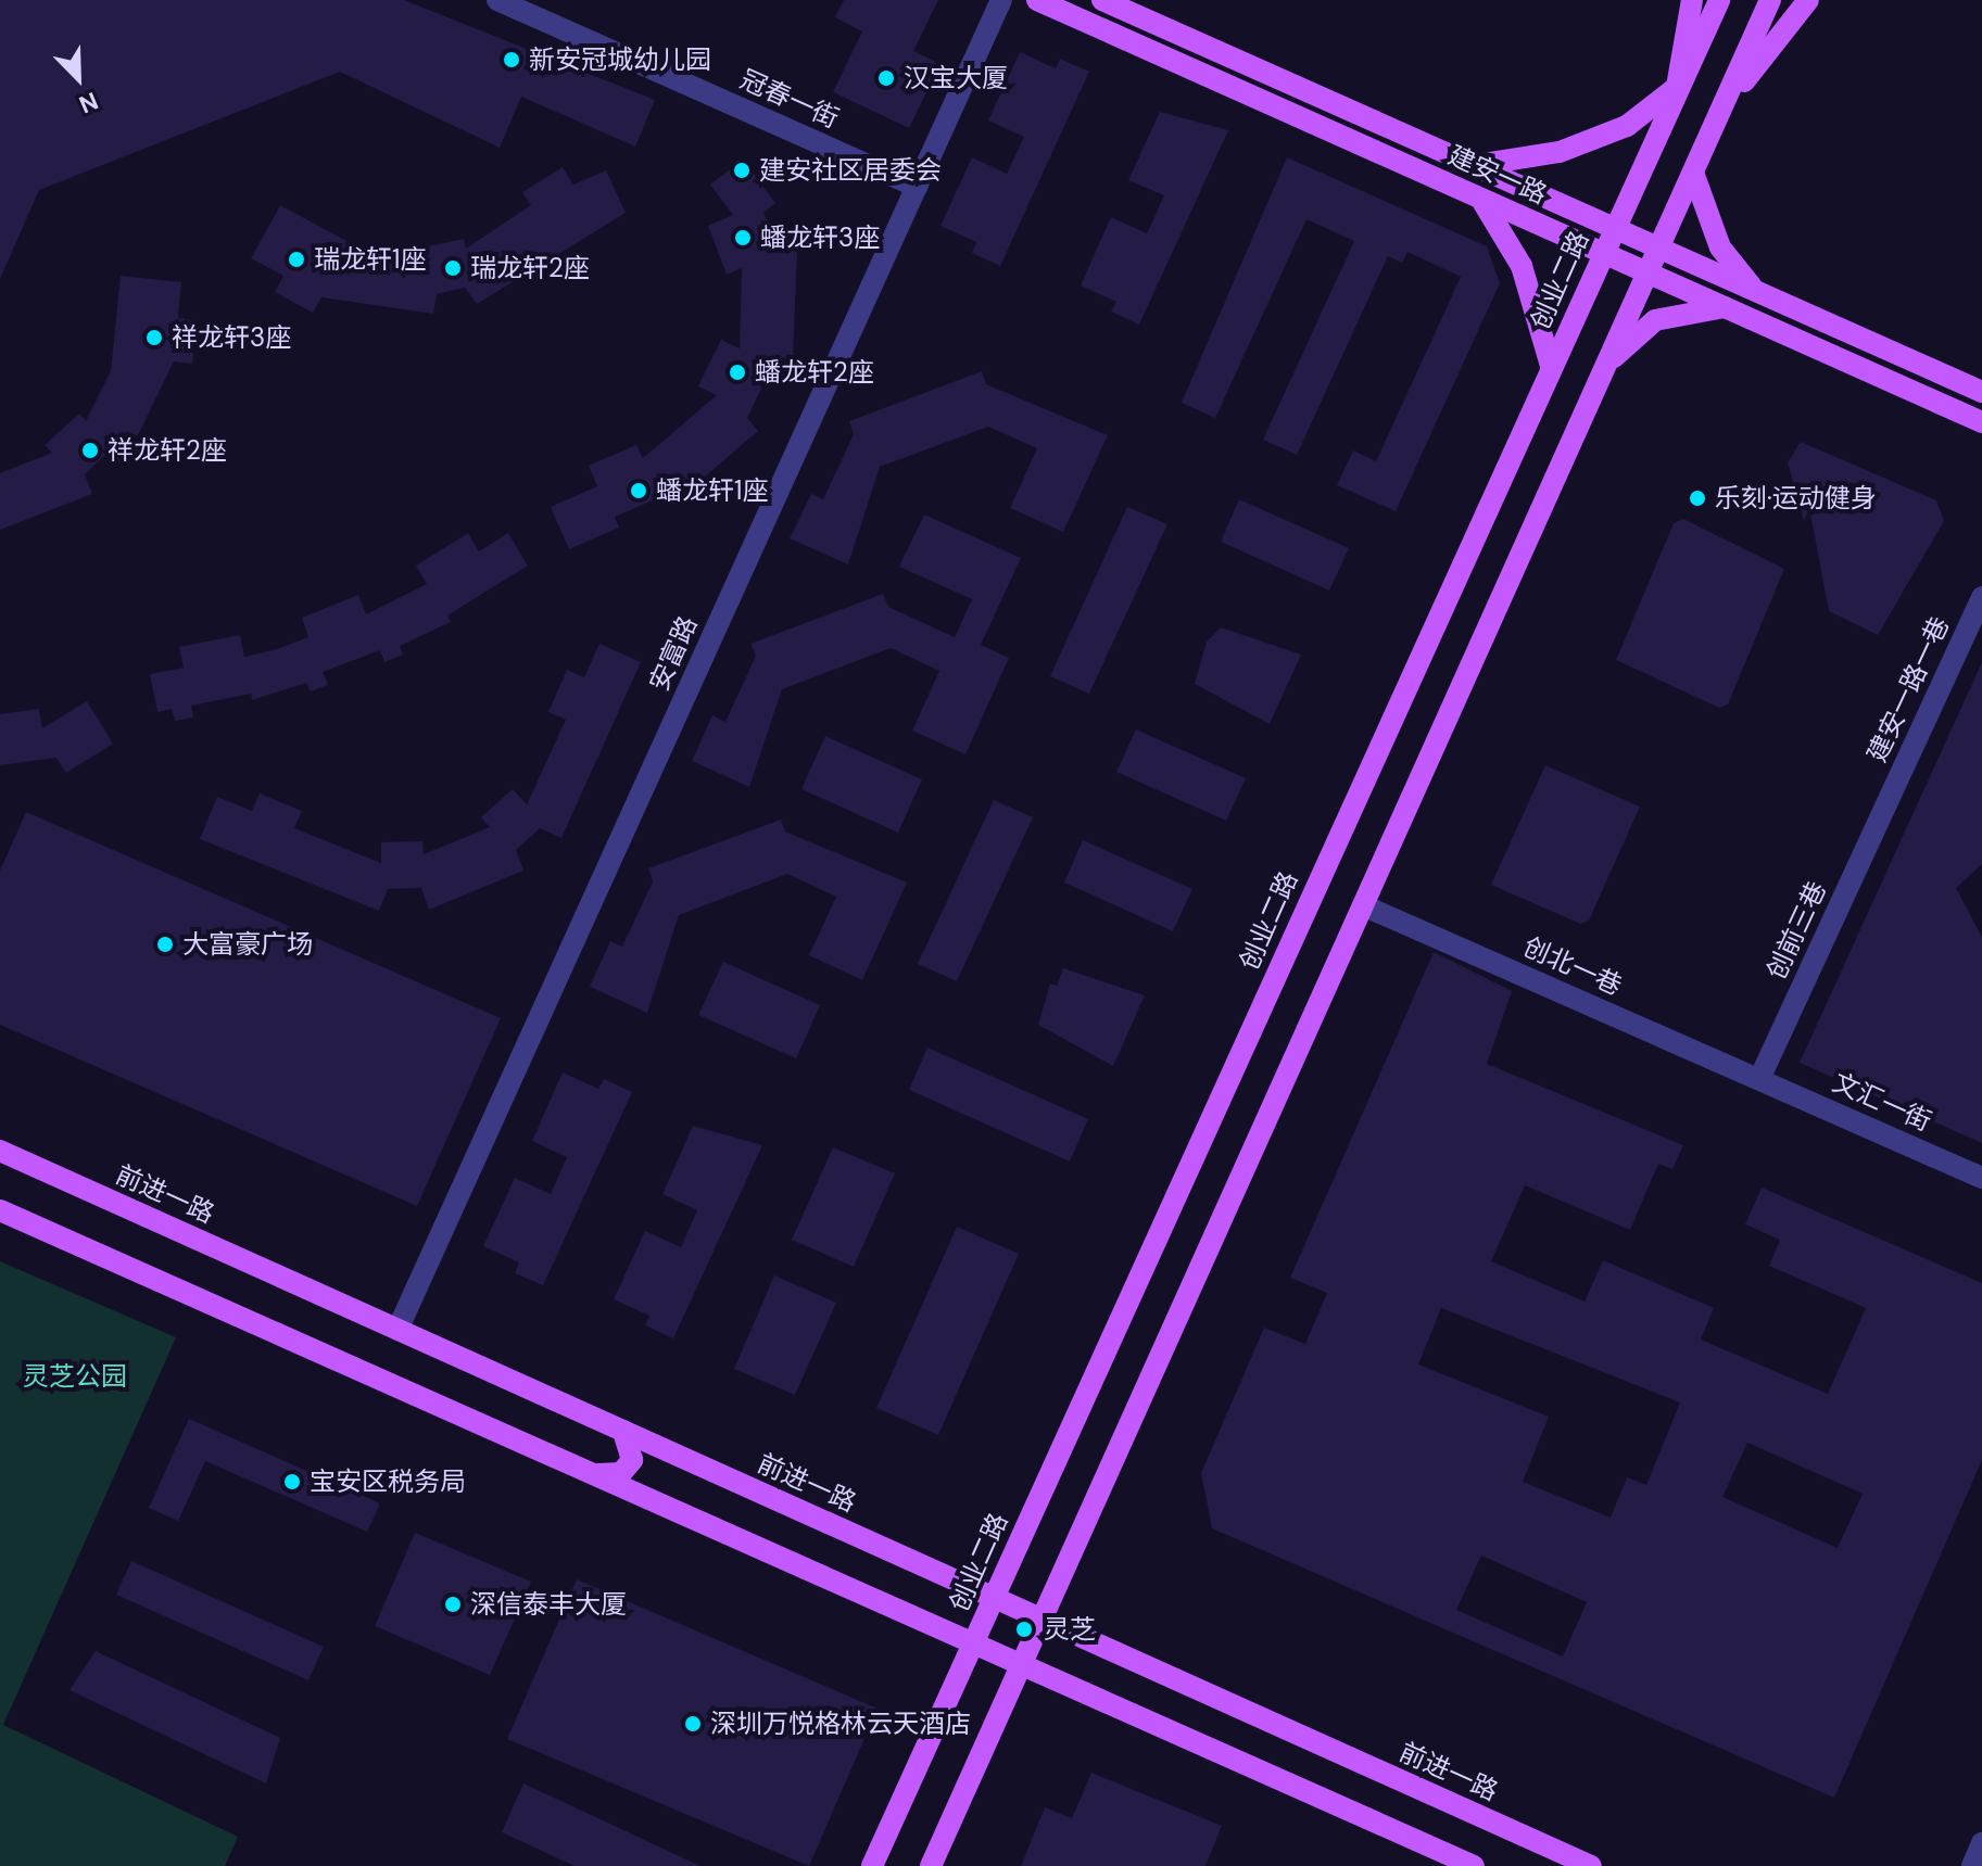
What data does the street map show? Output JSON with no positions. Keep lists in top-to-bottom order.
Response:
{
  "streets": {
    "main road": ["建安一路", "创业二路", "前进一路"],
    "street": [
      "冠春一街",
      "安富路",
      "建安一路一巷",
      "创前三巷",
      "创北一巷",
      "文汇一街"
    ]
  },
  "crossings": [
    ["冠春一街", "安富路"],
    ["建安一路", "创业二路"],
    ["创业二路", "前进一路"],
    ["安富路", "前进一路"],
    ["建安一路一巷", "创前三巷"],
    ["创前三巷", "创北一巷"],
    ["创前三巷", "文汇一街"],
    ["创北一巷", "文汇一街"]
  ],
  "parks": ["灵芝公园"],
  "places": [
    "新安冠城幼儿园",
    "汉宝大厦",
    "建安社区居委会",
    "蟠龙轩3座",
    "瑞龙轩1座",
    "瑞龙轩2座",
    "祥龙轩3座",
    "蟠龙轩2座",
    "祥龙轩2座",
    "蟠龙轩1座",
    "乐刻·运动健身",
    "大富豪广场",
    "宝安区税务局",
    "深信泰丰大厦",
    "灵芝",
    "深圳万悦格林云天酒店"
  ],
  "north": "bottom right"
}
